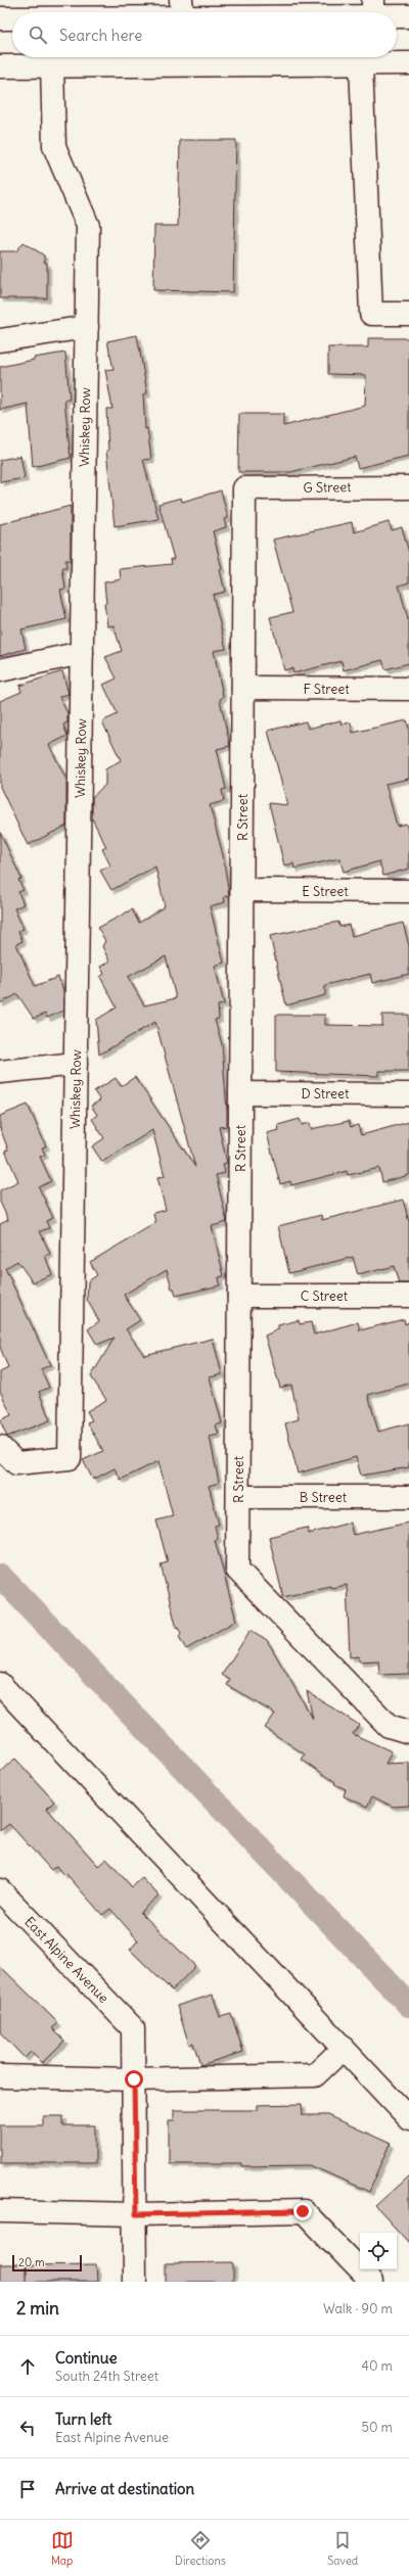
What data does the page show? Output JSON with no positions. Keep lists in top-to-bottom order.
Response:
{
  "streets": {
    "street": [
      "Whiskey Row",
      "G Street",
      "F Street",
      "R Street",
      "E Street",
      "D Street",
      "C Street",
      "B Street",
      "East Alpine Avenue"
    ]
  },
  "crossings": [
    ["G Street", "R Street"],
    ["F Street", "R Street"],
    ["R Street", "E Street"],
    ["R Street", "D Street"],
    ["R Street", "C Street"],
    ["R Street", "B Street"]
  ],
  "scale_bar": "20 m",
  "page": {
    "search": "Search here",
    "scale": "20 m",
    "heading": ["2 min", "Walk · 90 m"],
    "list": [
      ["Continue", "South 24th Street", "40 m"],
      ["Turn left", "East Alpine Avenue", "50 m"],
      "Arrive at destination"
    ],
    "nav": ["Map", "Directions", "Saved"]
  }
}
